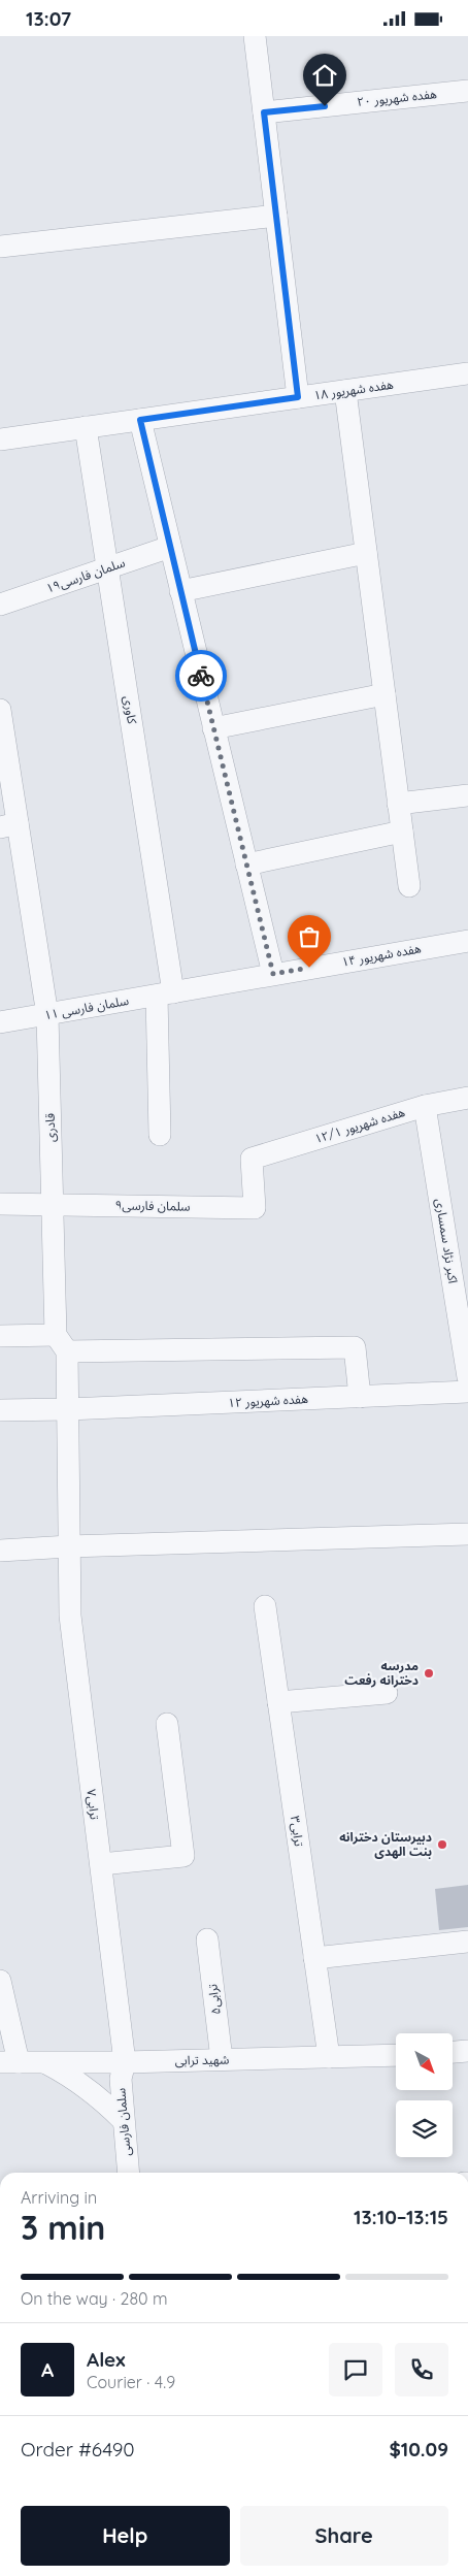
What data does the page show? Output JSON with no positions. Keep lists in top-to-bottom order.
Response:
{
  "streets": {
    "street": [
      "هفده شهریور ۲۰",
      "هفده شهریور ۱۸",
      "سلمان فارسی۱۹",
      "کاوری",
      "هفده شهریور ۱۴",
      "سلمان فارسی ۱۱",
      "هفده شهریور ۱۲/۱",
      "قادری",
      "سلمان فارسی۹",
      "اکبر نژاد سمساری",
      "هفده شهریور ۱۲",
      "ترابی۷",
      "ترابی۳",
      "ترابی۵",
      "شهید ترابی",
      "سلمان فارسی"
    ]
  },
  "crossings": [
    ["هفده شهریور ۱۸", "کاوری"],
    ["سلمان فارسی۱۹", "کاوری"],
    ["کاوری", "هفده شهریور ۱۴"],
    ["کاوری", "سلمان فارسی ۱۱"],
    ["هفده شهریور ۱۴", "سلمان فارسی ۱۱"],
    ["سلمان فارسی ۱۱", "قادری"],
    ["هفده شهریور ۱۲/۱", "سلمان فارسی۹"],
    ["هفده شهریور ۱۲/۱", "اکبر نژاد سمساری"],
    ["قادری", "سلمان فارسی۹"],
    ["قادری", "هفده شهریور ۱۲"],
    ["قادری", "ترابی۷"],
    ["ترابی۷", "شهید ترابی"],
    ["ترابی۷", "سلمان فارسی"],
    ["ترابی۳", "شهید ترابی"],
    ["ترابی۵", "شهید ترابی"],
    ["شهید ترابی", "سلمان فارسی"]
  ],
  "places": ["مدرسه دخترانه رفعت", "دبیرستان دخترانه بنت الهدی"],
  "north": "bottom right",
  "page": {
    "status": "13:07",
    "heading": ["3 min", "Arriving in", "13:10–13:15"],
    "panel": [
      "Alex",
      "Courier · 4.9",
      "Order #6490",
      "$10.09"
    ],
    "bar": "On the way · 280 m",
    "round": "A",
    "buttons": ["Help", "Share"]
  }
}
